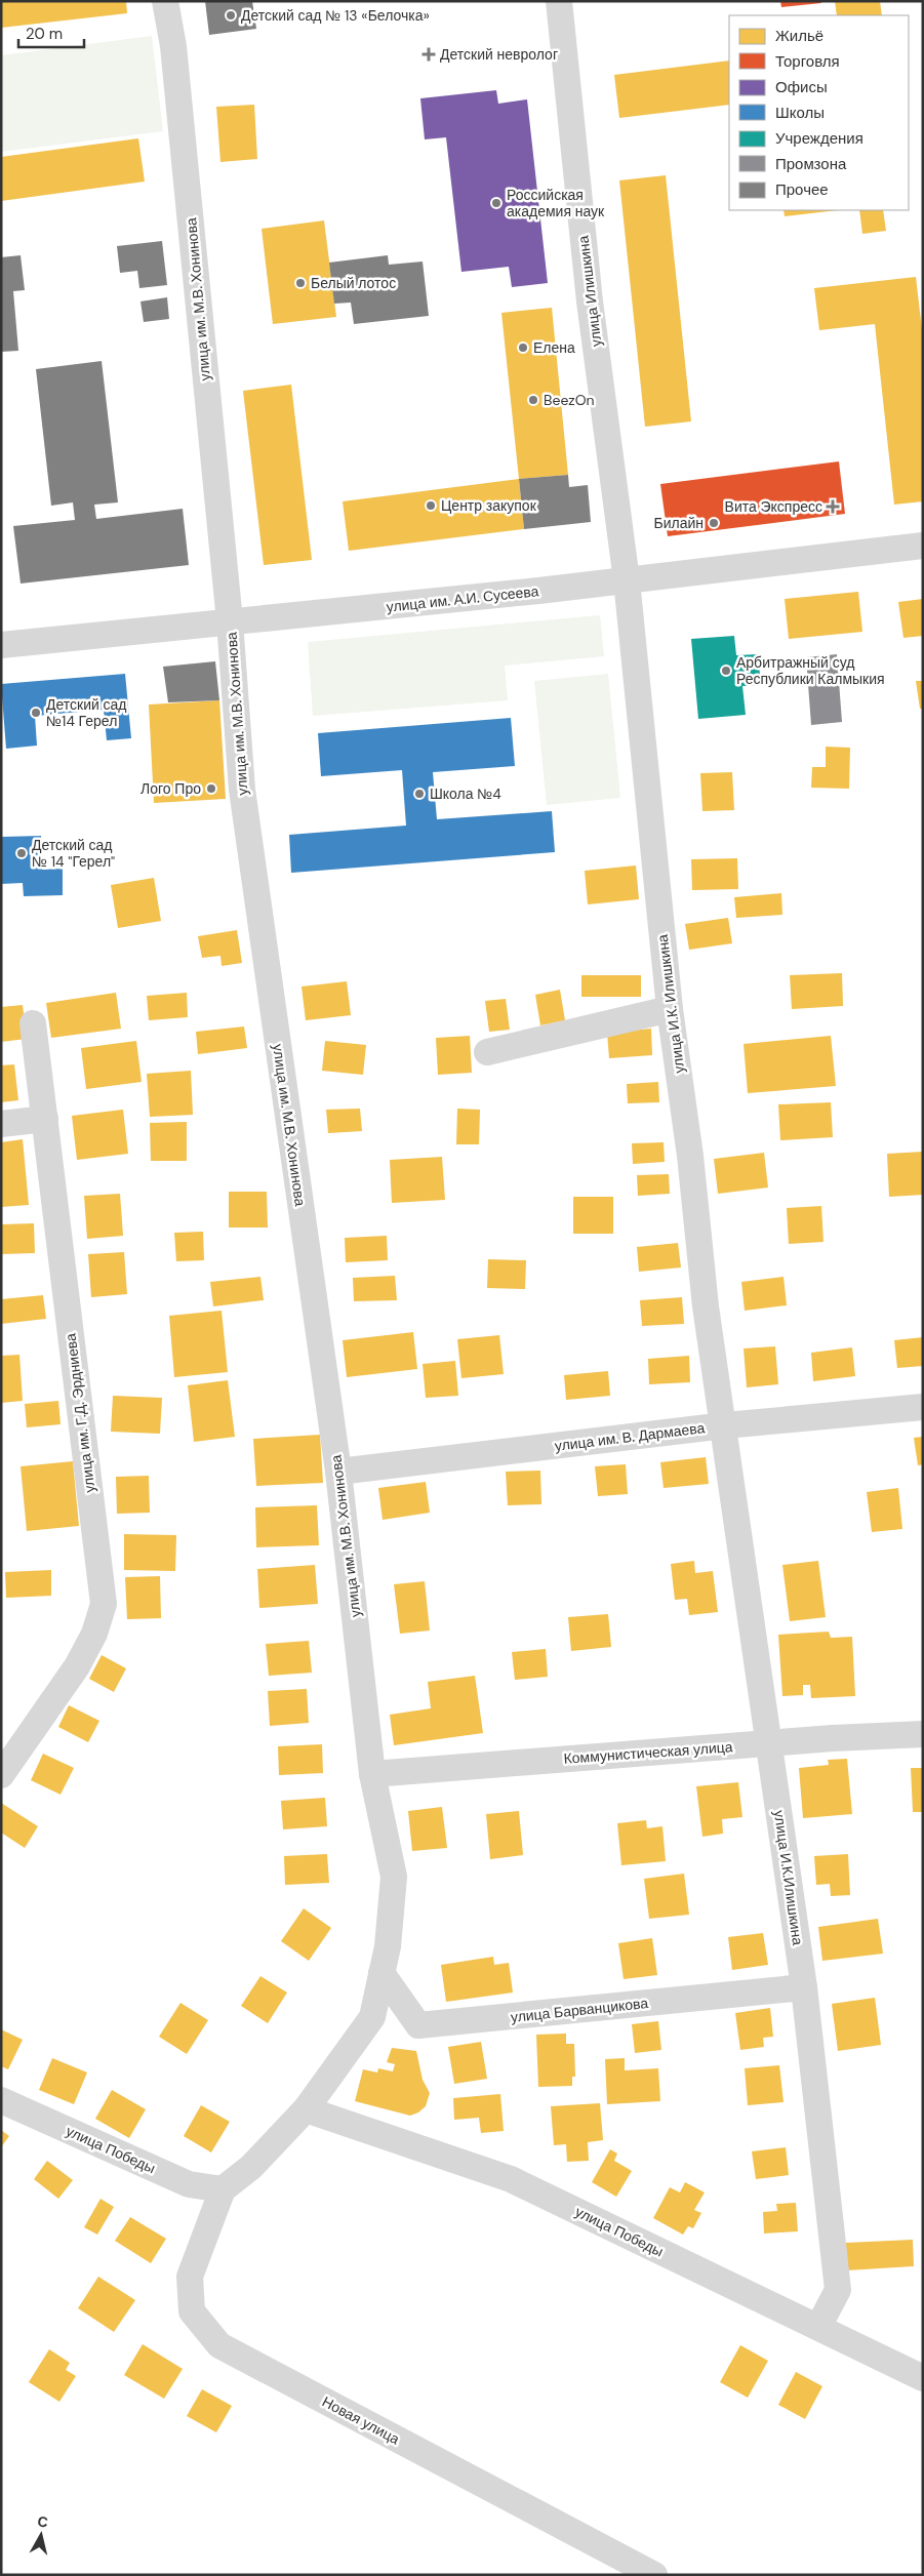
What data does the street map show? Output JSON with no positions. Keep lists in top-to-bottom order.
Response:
{
  "streets": {
    "street": [
      "улица Илишкина",
      "улица им. М.В. Хонинова",
      "улица им. А.И. Сусеева",
      "улица И.К. Илишкина",
      "улица им. Г.Д. Эрдниева",
      "улица им. В. Дармаева",
      "Коммунистическая улица",
      "улица И.К.Илишкина",
      "улица Барванцикова",
      "улица Победы",
      "Новая улица"
    ]
  },
  "crossings": [
    ["улица Илишкина", "улица им. А.И. Сусеева"],
    ["улица Илишкина", "улица И.К. Илишкина"],
    ["улица им. М.В. Хонинова", "улица им. А.И. Сусеева"],
    ["улица им. М.В. Хонинова", "улица им. В. Дармаева"],
    ["улица им. М.В. Хонинова", "Коммунистическая улица"],
    ["улица им. М.В. Хонинова", "улица Барванцикова"],
    ["улица им. М.В. Хонинова", "улица Победы"],
    ["улица им. М.В. Хонинова", "Новая улица"],
    ["улица им. А.И. Сусеева", "улица И.К. Илишкина"],
    ["улица И.К. Илишкина", "улица им. В. Дармаева"],
    ["улица И.К. Илишкина", "улица И.К.Илишкина"],
    ["улица им. В. Дармаева", "улица И.К.Илишкина"],
    ["Коммунистическая улица", "улица И.К.Илишкина"],
    ["улица И.К.Илишкина", "улица Барванцикова"],
    ["улица И.К.Илишкина", "улица Победы"],
    ["улица Победы", "Новая улица"]
  ],
  "places": {
    "other": [
      "Детский сад № 13 «Белочка»",
      "Российская академия наук",
      "Белый лотос",
      "Елена",
      "BeezOn",
      "Центр закупок",
      "Билайн",
      "Арбитражный суд Республики Калмыкия",
      "Детский сад №14 Герел",
      "Лого Про",
      "Школа №4",
      "Детский сад № 14 \"Герел\""
    ],
    "health": ["Детский невролог", "Вита Экспресс"]
  },
  "legend": [
    "Жильё",
    "Торговля",
    "Офисы",
    "Школы",
    "Учреждения",
    "Промзона",
    "Прочее"
  ],
  "scale_bar": "20 m",
  "north": "top"
}
